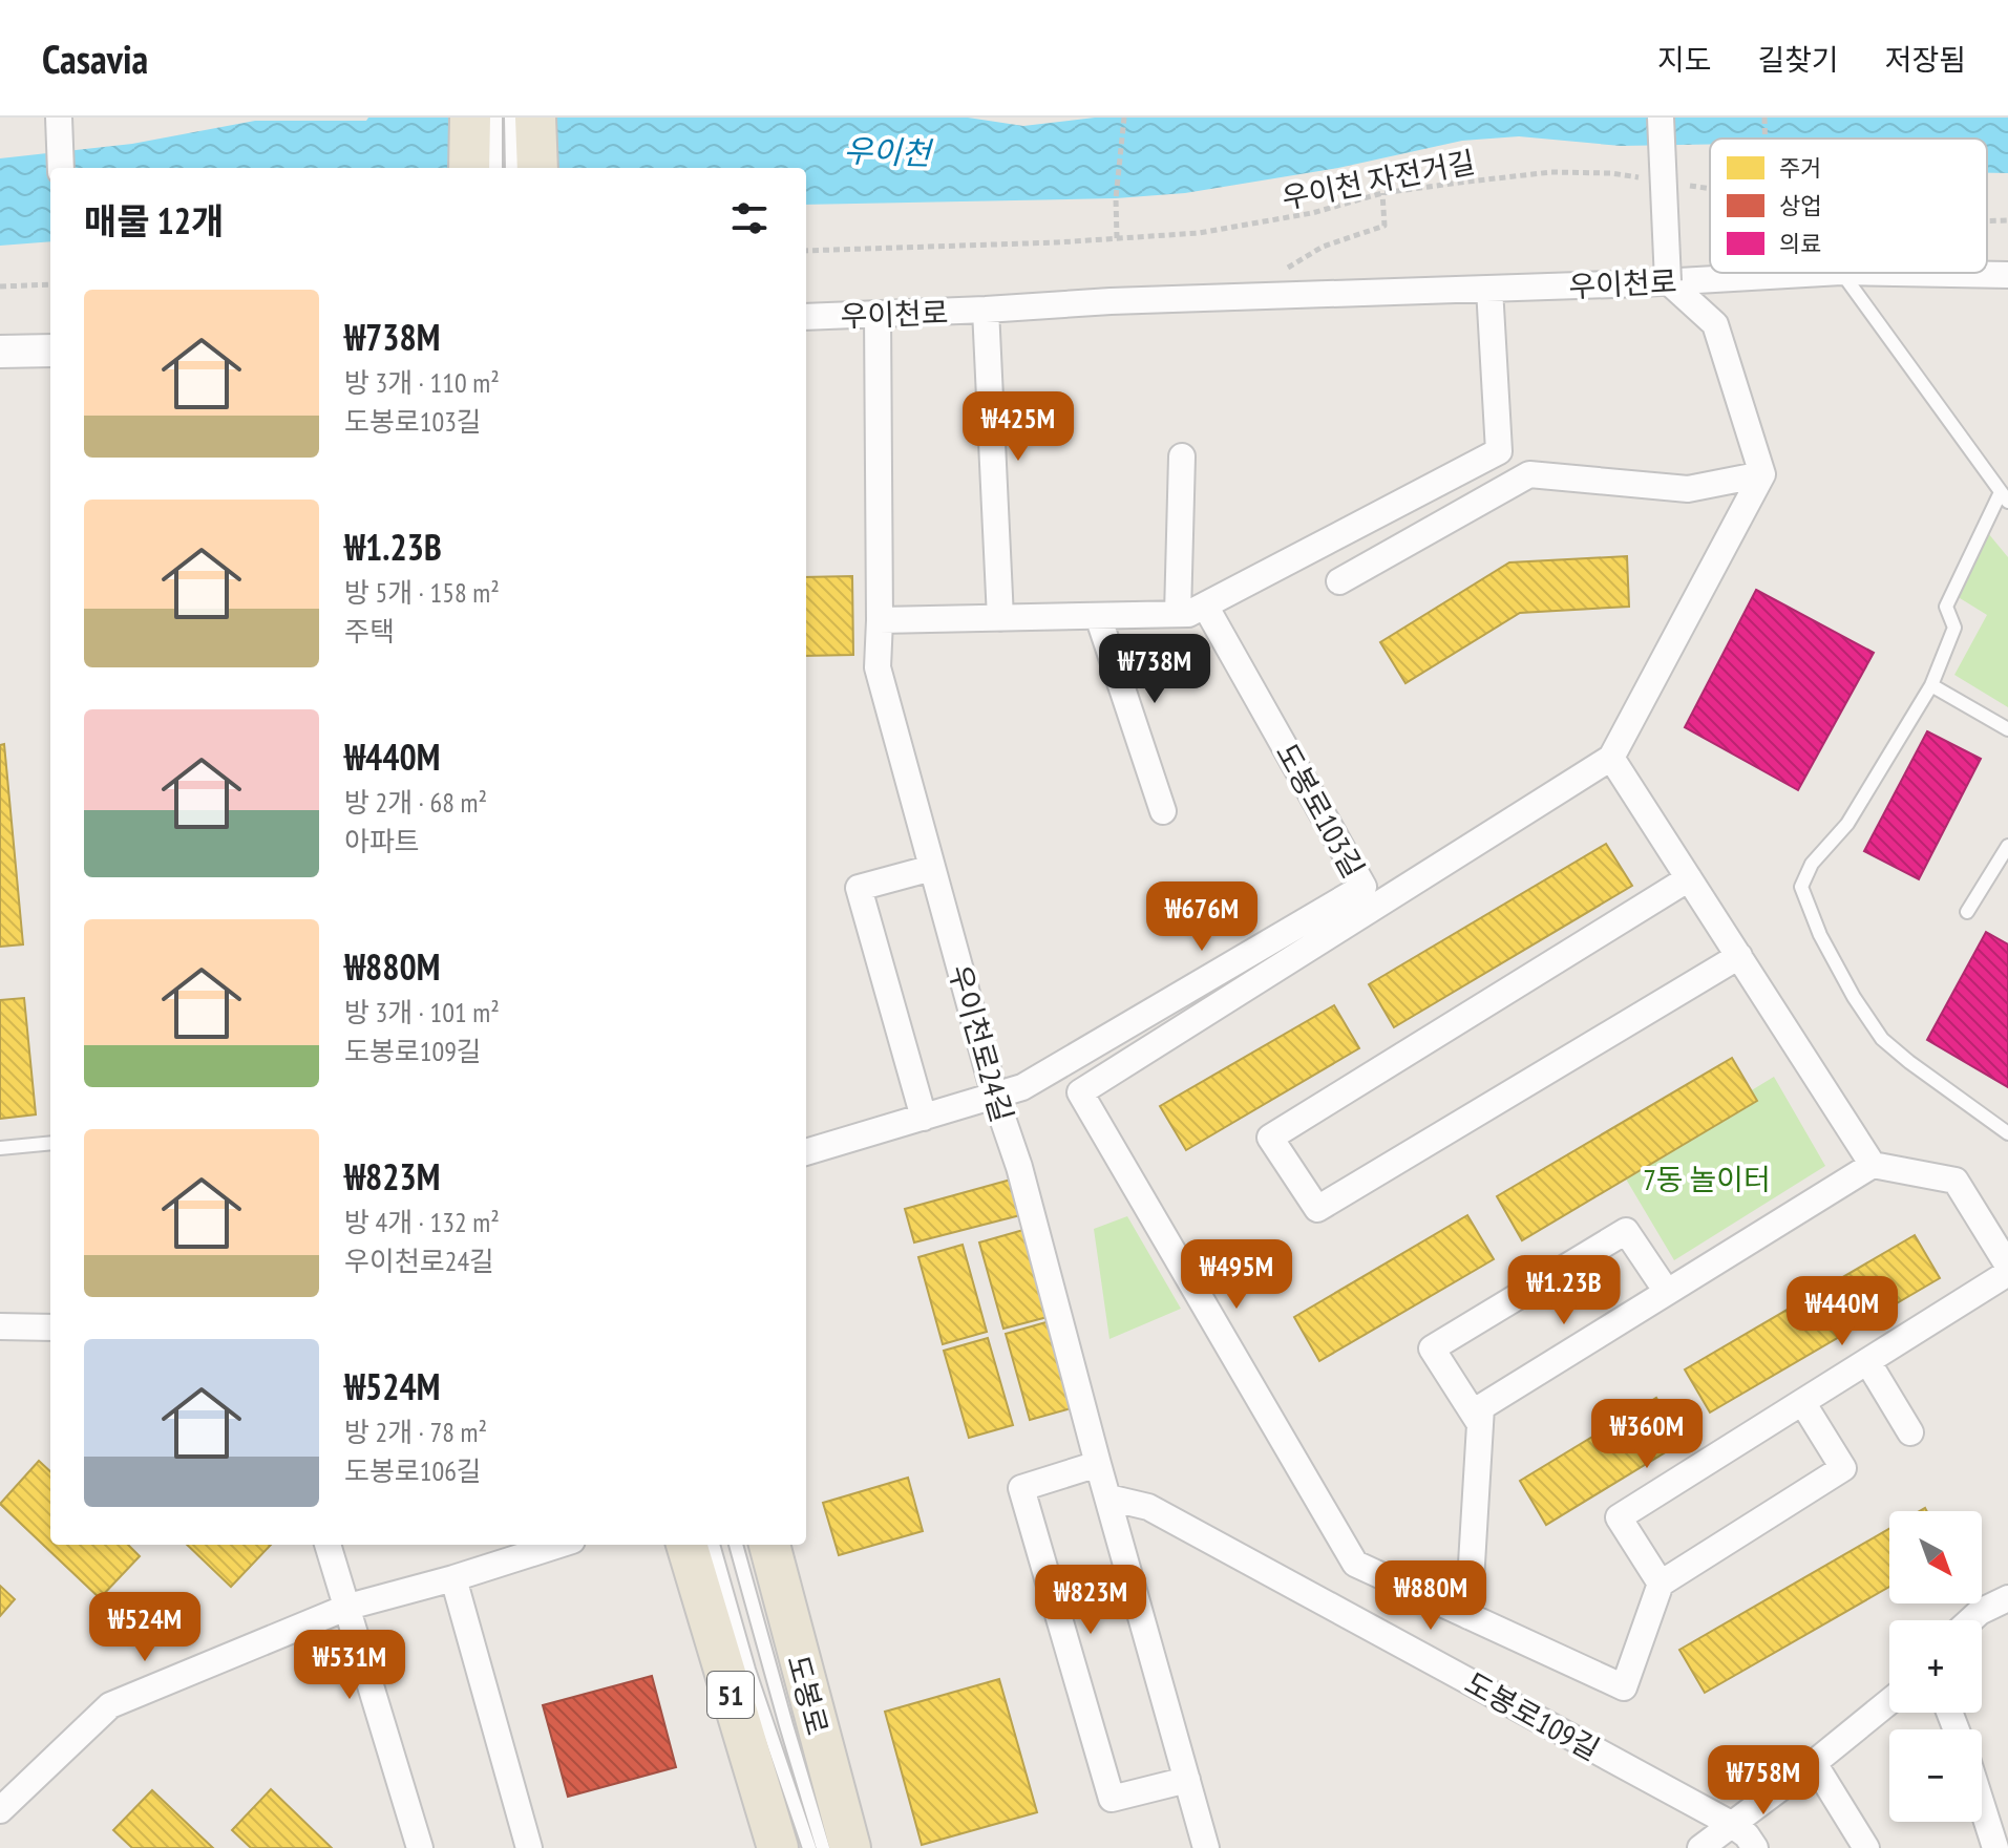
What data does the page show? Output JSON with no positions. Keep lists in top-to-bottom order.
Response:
{
  "streets": {
    "main road": ["51", "도봉로"],
    "street": [
      "우이천로",
      "도봉로103길",
      "우이천로24길",
      "도봉로109길"
    ],
    "path": ["우이천 자전거길"]
  },
  "crossings": [
    ["우이천로", "우이천로24길"],
    ["도봉로103길", "우이천로24길"],
    ["우이천로24길", "도봉로109길"]
  ],
  "water": ["우이천"],
  "parks": ["7동 놀이터"],
  "legend": ["주거", "상업", "의료"],
  "north": "bottom right",
  "page": {
    "header": "Casavia",
    "nav": ["지도", "길찾기", "저장됨"],
    "heading": "매물 12개",
    "list": [
      {
        "name": "₩738M",
        "note": "방 3개 · 110 m² · 도봉로103길"
      },
      {
        "name": "₩1.23B",
        "note": "방 5개 · 158 m² · 주택"
      },
      {
        "name": "₩440M",
        "note": "방 2개 · 68 m² · 아파트"
      },
      {
        "name": "₩880M",
        "note": "방 3개 · 101 m² · 도봉로109길"
      },
      {
        "name": "₩823M",
        "note": "방 4개 · 132 m² · 우이천로24길"
      },
      {
        "name": "₩524M",
        "note": "방 2개 · 78 m² · 도봉로106길"
      }
    ],
    "price": [
      "₩425M",
      "₩738M",
      "₩676M",
      "₩495M",
      "₩1.23B",
      "₩440M",
      "₩360M",
      "₩880M",
      "₩823M",
      "₩524M",
      "₩531M",
      "₩758M"
    ],
    "map_buttons": ["+", "−"]
  }
}
